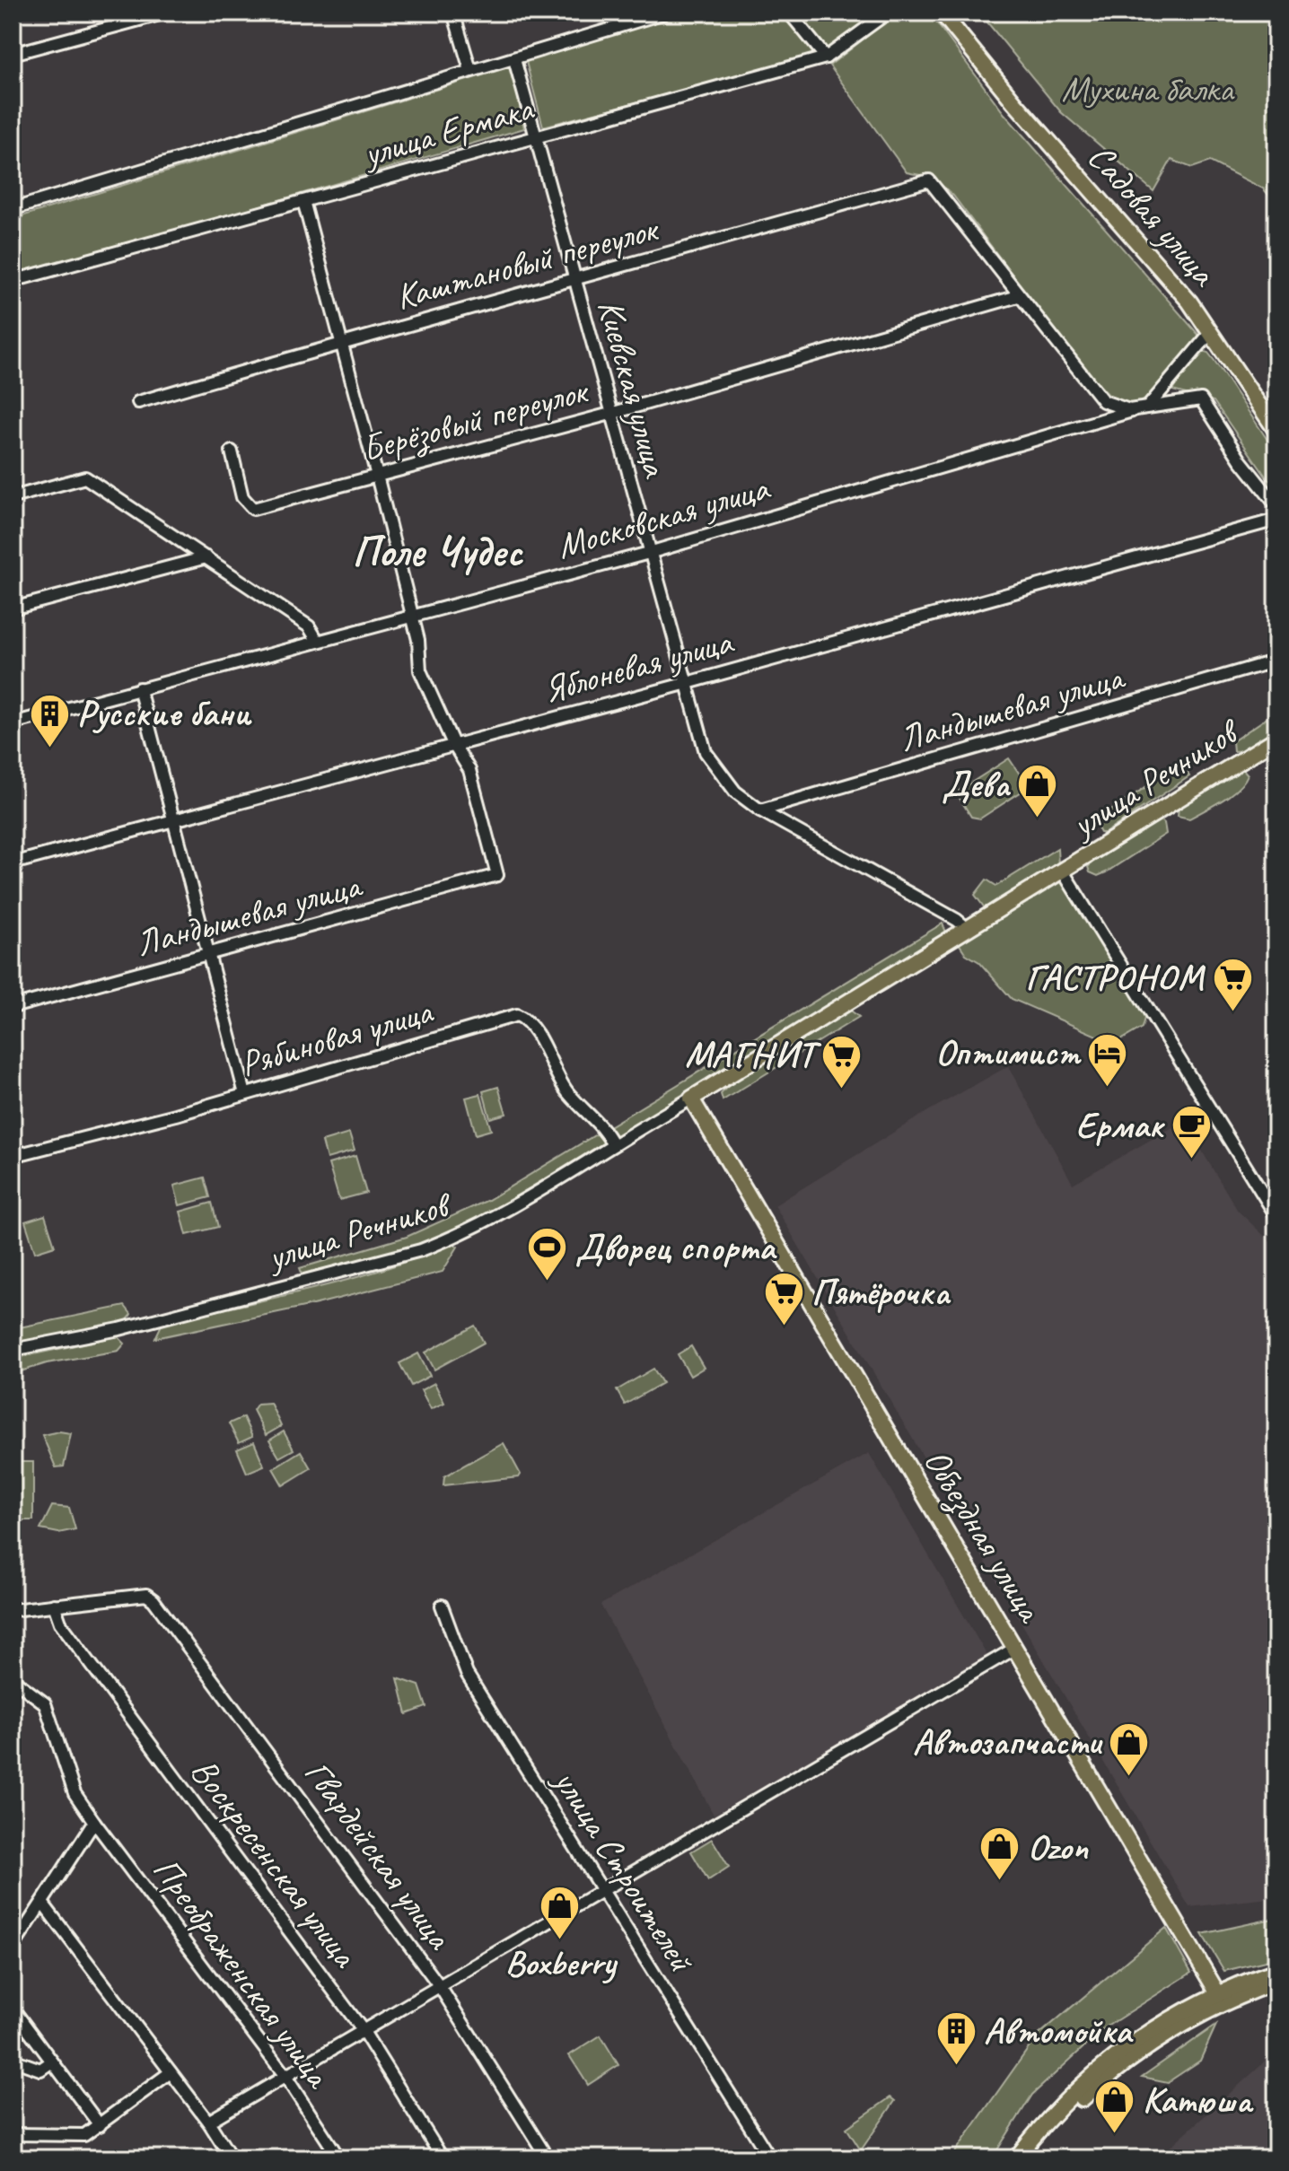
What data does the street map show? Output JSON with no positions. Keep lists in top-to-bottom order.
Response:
{
  "streets": {
    "main road": ["Садовая улица", "улица Речников", "Объездная улица"],
    "street": [
      "улица Ермака",
      "Каштановый переулок",
      "Киевская улица",
      "Берёзовый переулок",
      "Московская улица",
      "Яблоневая улица",
      "Ландышевая улица",
      "Рябиновая улица",
      "Гвардейская улица",
      "Воскресенская улица",
      "улица Строителей",
      "Преображенская улица"
    ]
  },
  "crossings": [
    ["улица Ермака", "Киевская улица"],
    ["Каштановый переулок", "Киевская улица"],
    ["Каштановый переулок", "Берёзовый переулок"],
    ["Киевская улица", "Берёзовый переулок"],
    ["Киевская улица", "Московская улица"],
    ["Киевская улица", "Яблоневая улица"],
    ["Киевская улица", "Ландышевая улица"],
    ["Киевская улица", "улица Речников"],
    ["Яблоневая улица", "Ландышевая улица"],
    ["улица Речников", "Рябиновая улица"],
    ["улица Речников", "Объездная улица"],
    ["Гвардейская улица", "Воскресенская улица"]
  ],
  "districts": ["Поле Чудес"],
  "parks": ["Мухина балка"],
  "places": {
    "building": ["Русские бани", "Автомойка"],
    "shop": [
      "Дева",
      "Автозапчасти",
      "Ozon",
      "Boxberry",
      "Катюша"
    ],
    "supermarket": ["ГАСТРОНОМ", "МАГНИТ", "Пятёрочка"],
    "hotel": ["Оптимист"],
    "cafe": ["Ермак"],
    "sports": ["Дворец спорта"]
  }
}
